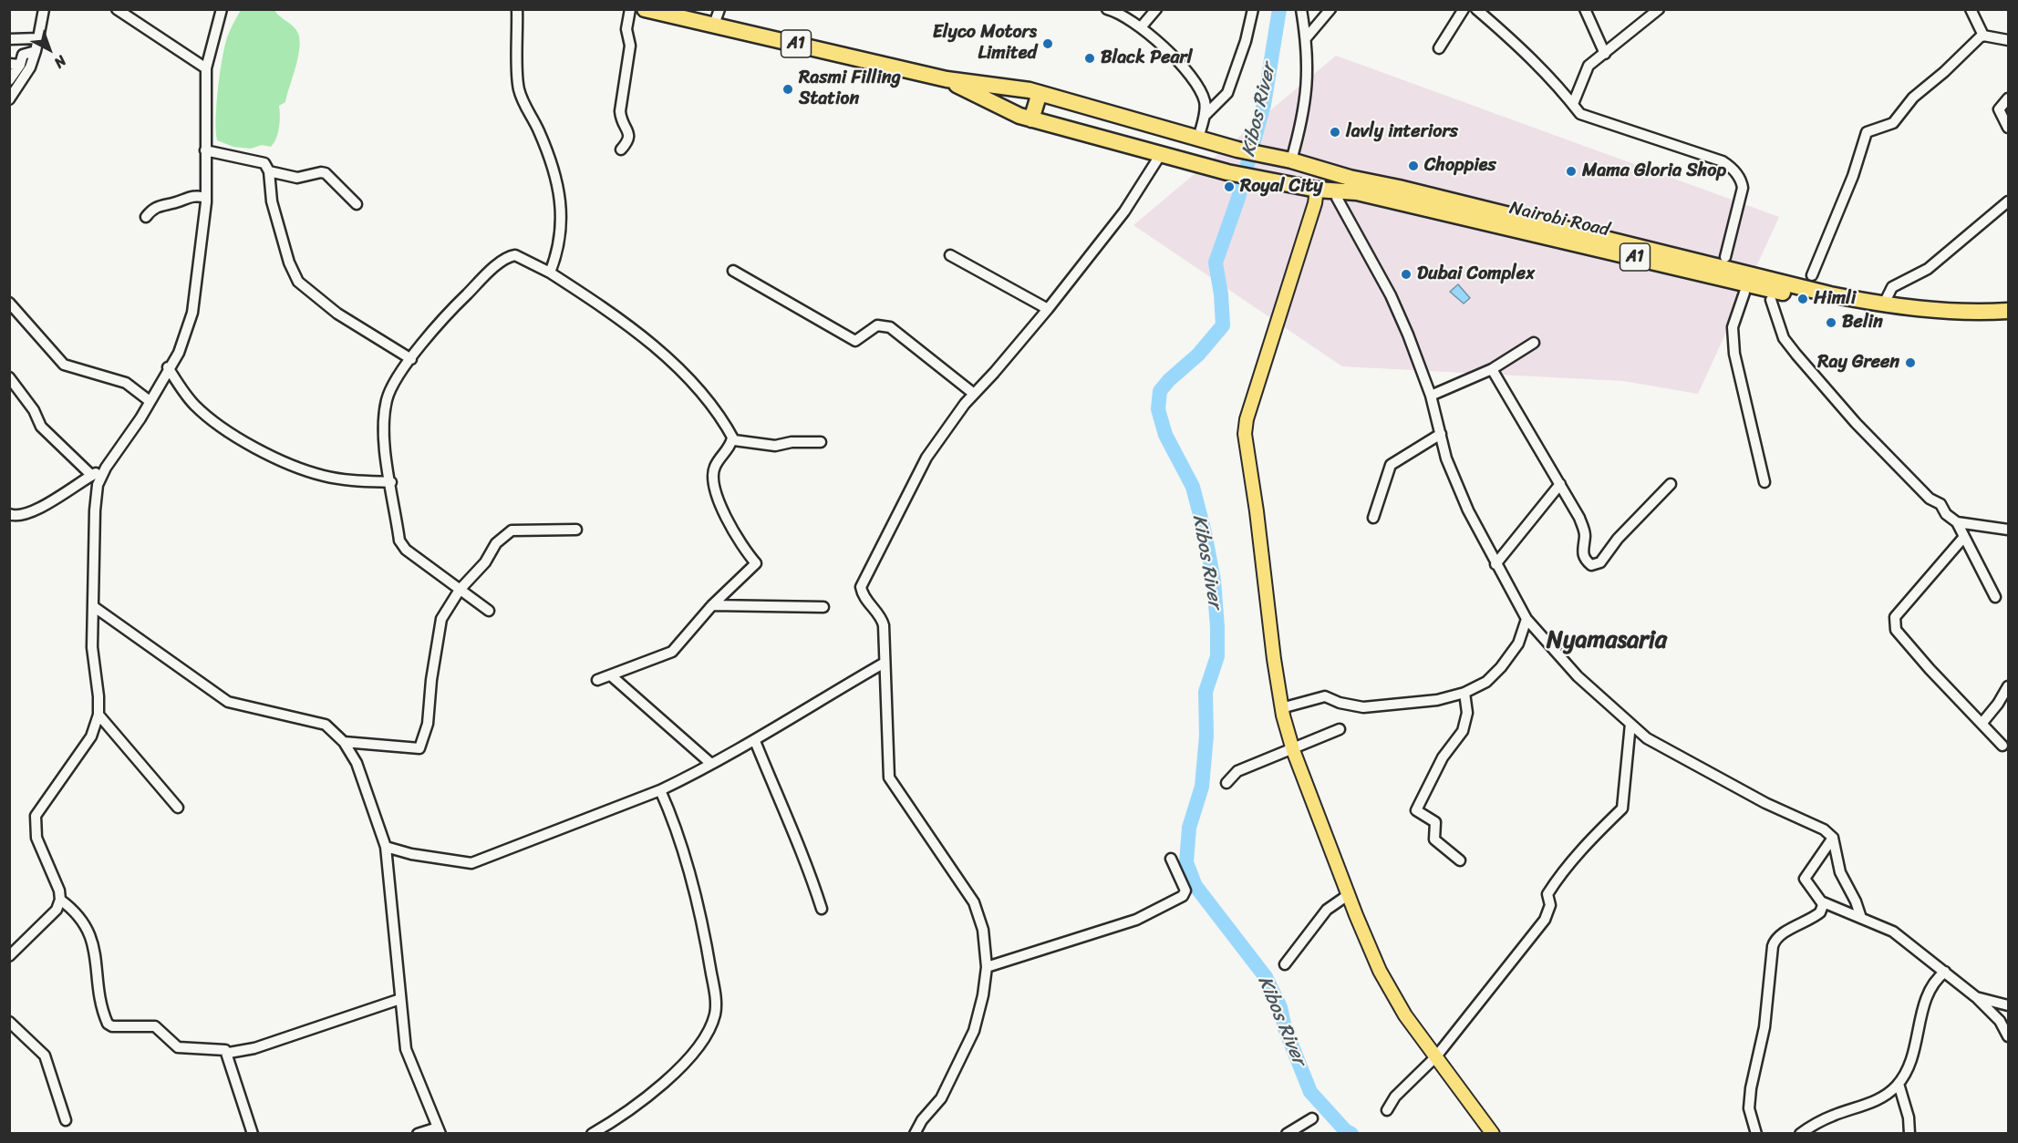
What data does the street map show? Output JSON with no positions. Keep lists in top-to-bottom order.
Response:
{
  "streets": {
    "highway": ["A1", "Nairobi Road"]
  },
  "crossings": [
    ["A1", "Nairobi Road"]
  ],
  "districts": ["Nyamasaria"],
  "water": ["Kibos River"],
  "places": [
    "Elyco Motors Limited",
    "Black Pearl",
    "Rasmi Filling Station",
    "lavly interiors",
    "Choppies",
    "Mama Gloria Shop",
    "Royal City",
    "Dubai Complex",
    "Himli",
    "Belin",
    "Ray Green"
  ],
  "north": "bottom right"
}
